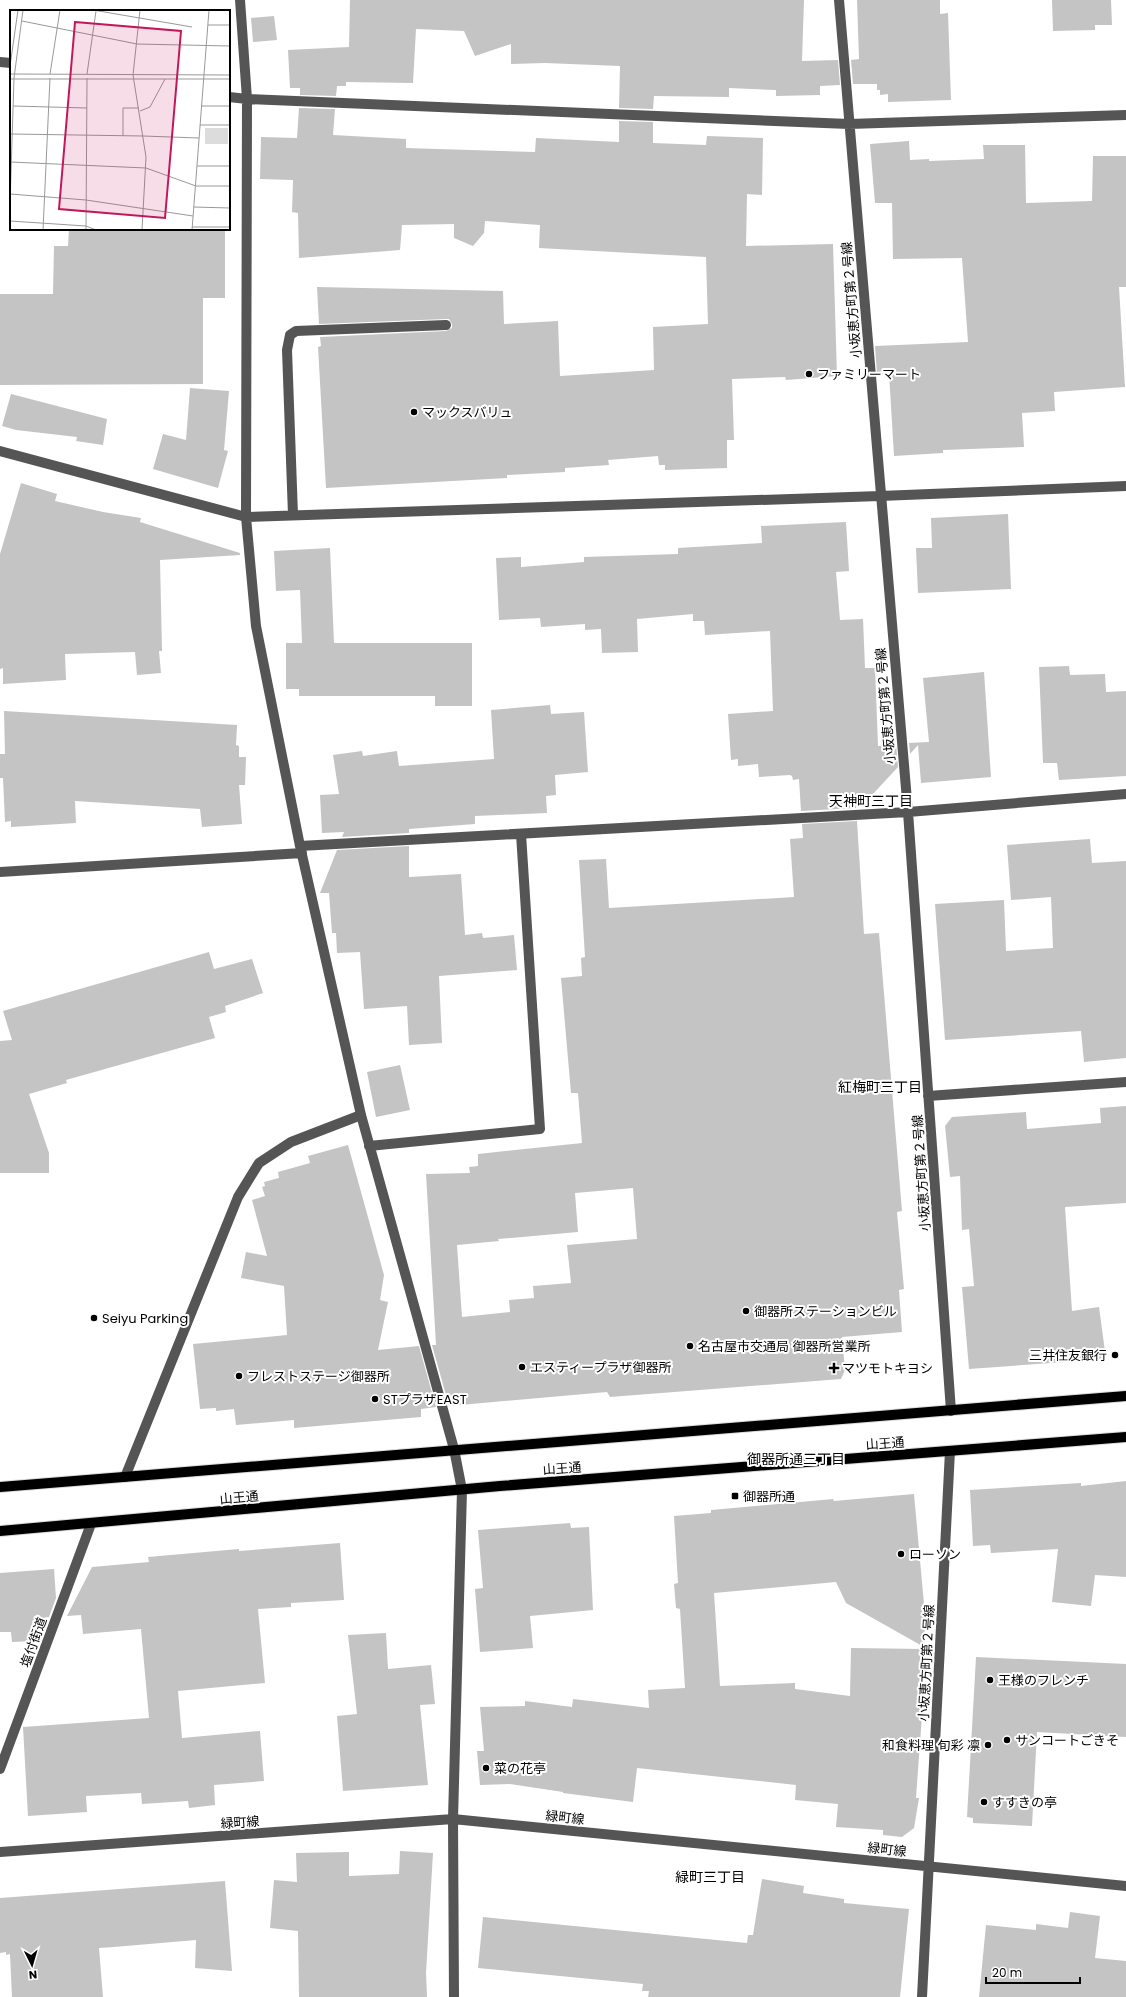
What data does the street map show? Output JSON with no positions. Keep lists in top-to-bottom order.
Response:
{
  "streets": {
    "main road": ["山王通"],
    "street": ["小坂恵方町第２号線", "塩付街道", "緑町線"]
  },
  "crossings": [
    ["小坂恵方町第２号線", "山王通"],
    ["小坂恵方町第２号線", "緑町線"],
    ["山王通", "塩付街道"]
  ],
  "districts": [
    "天神町三丁目",
    "紅梅町三丁目",
    "御器所通三丁目",
    "緑町三丁目"
  ],
  "places": {
    "other": [
      "ファミリーマート",
      "マックスバリュ",
      "御器所ステーションビル",
      "Seiyu Parking",
      "名古屋市交通局 御器所営業所",
      "三井住友銀行",
      "エスティープラザ御器所",
      "フレストステージ御器所",
      "STプラザEAST",
      "ローソン",
      "王様のフレンチ",
      "サンコートごきそ",
      "和食料理 旬彩 凛",
      "菜の花亭",
      "すすきの亭"
    ],
    "health": ["マツモトキヨシ"],
    "transit": ["御器所通"]
  },
  "scale_bar": "20 m",
  "north": "bottom"
}
